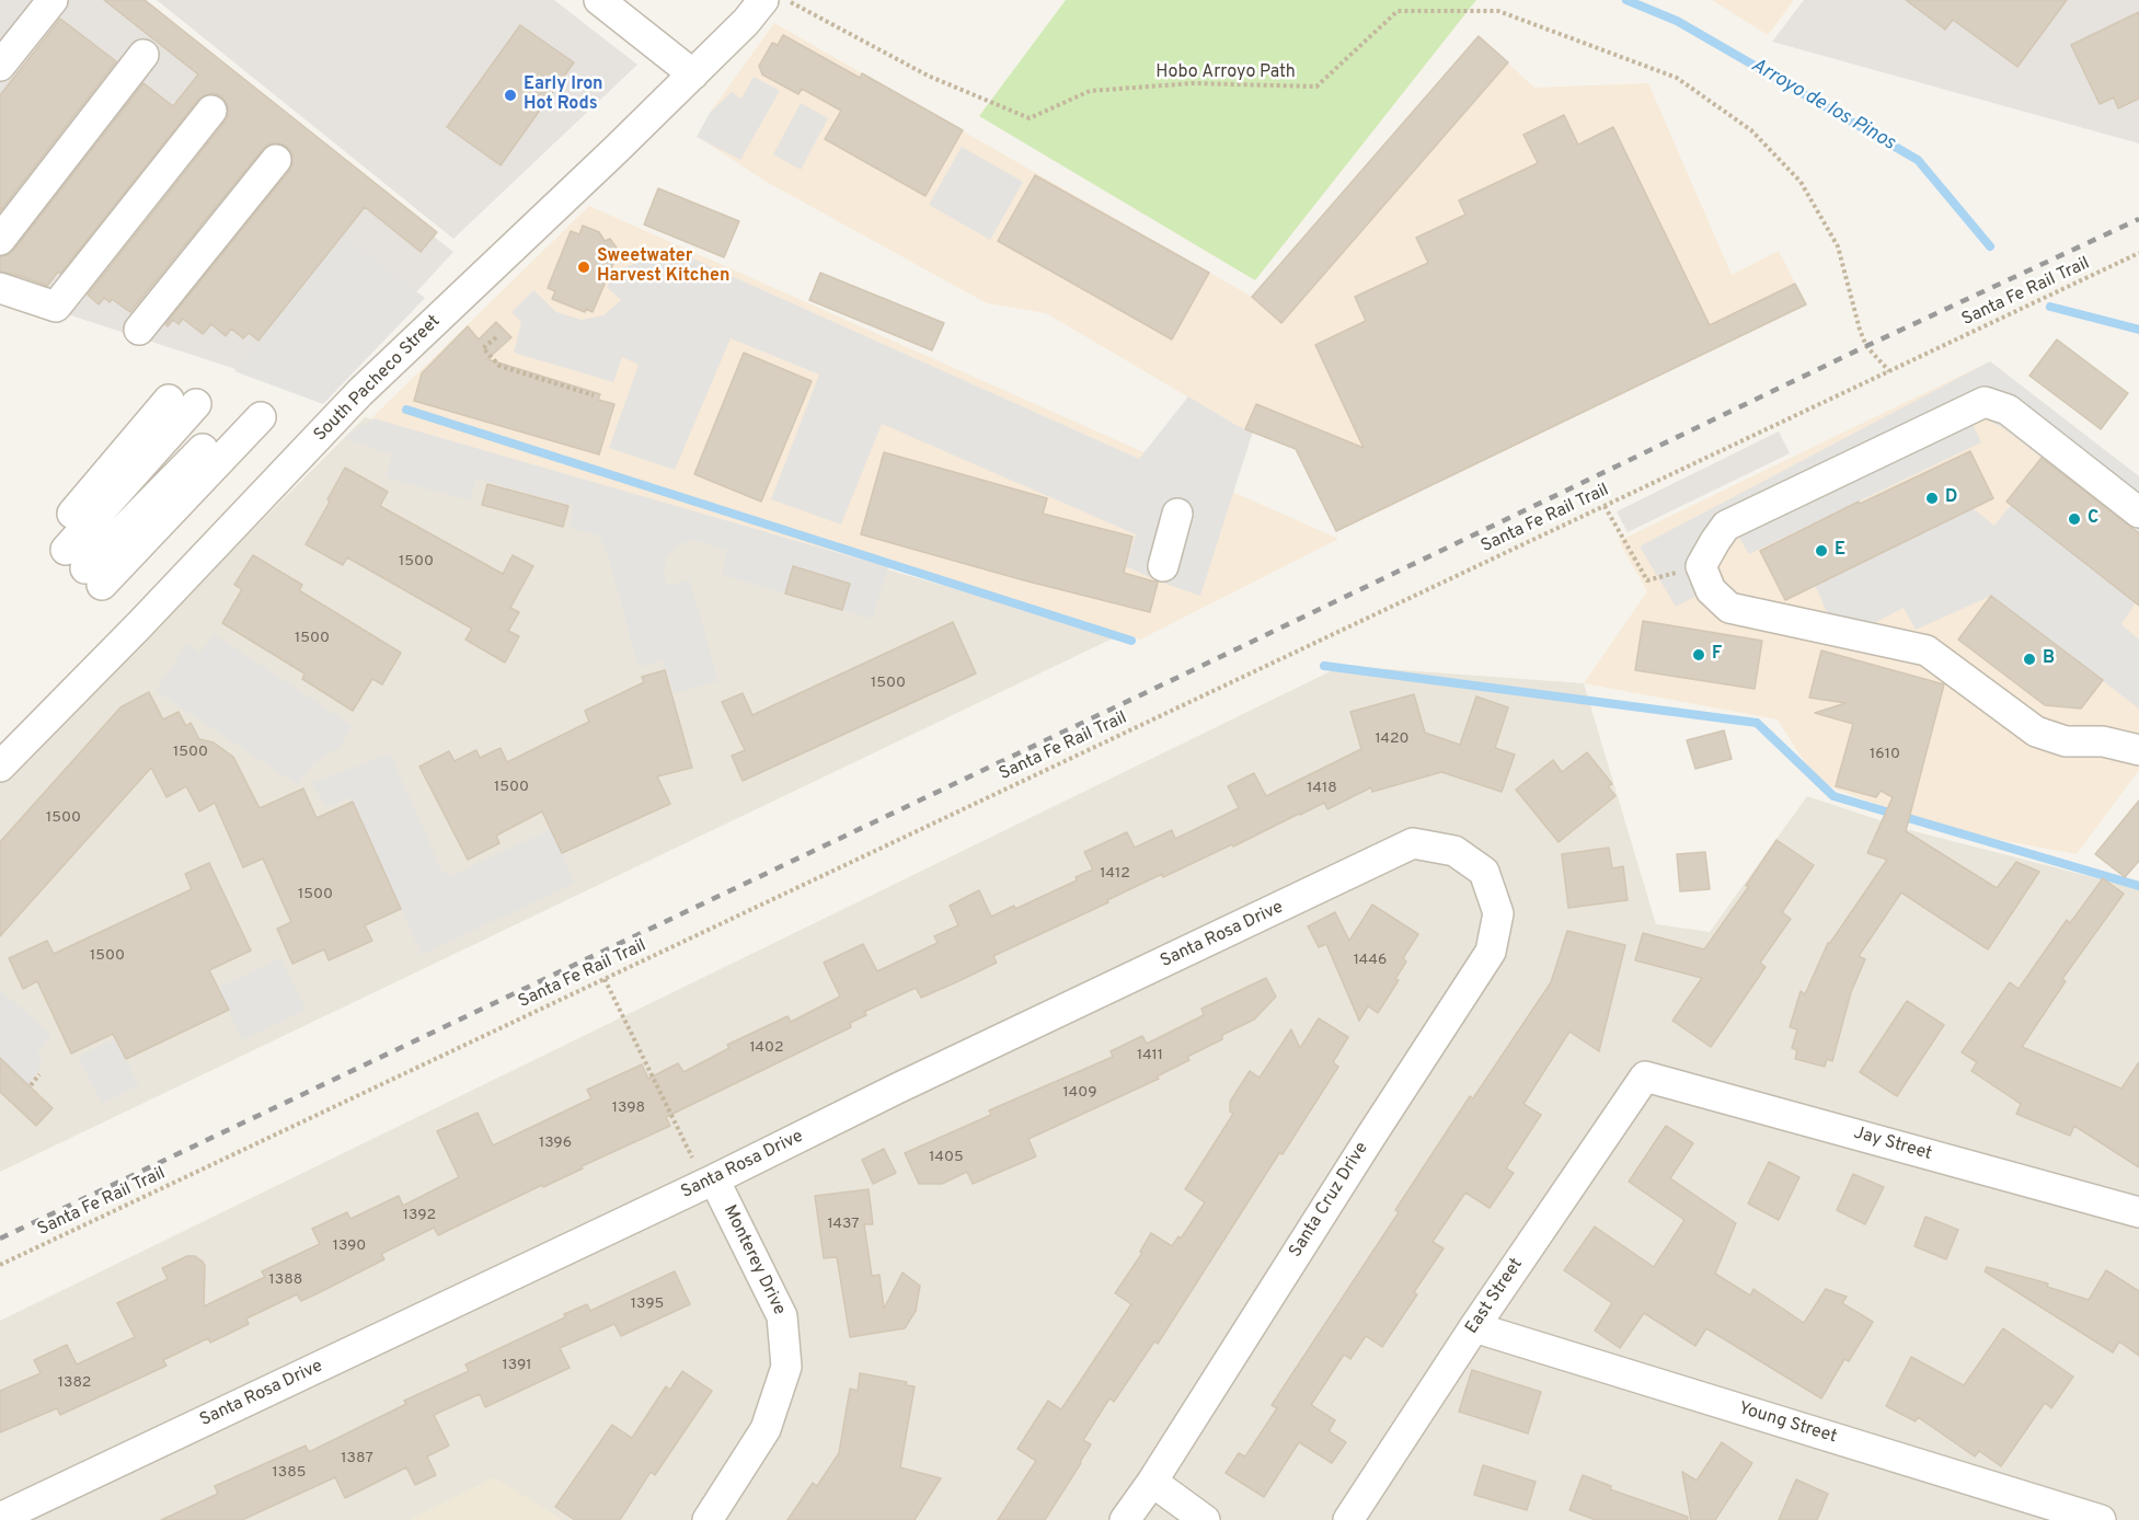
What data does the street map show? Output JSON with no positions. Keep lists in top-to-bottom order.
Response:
{
  "streets": {
    "street": [
      "South Pacheco Street",
      "Santa Rosa Drive",
      "Jay Street",
      "Santa Cruz Drive",
      "Monterey Drive",
      "East Street",
      "Young Street"
    ],
    "path": ["Hobo Arroyo Path", "Santa Fe Rail Trail"]
  },
  "crossings": [
    ["Hobo Arroyo Path", "Santa Fe Rail Trail"],
    ["Santa Rosa Drive", "Santa Cruz Drive"],
    ["Santa Rosa Drive", "Monterey Drive"],
    ["Jay Street", "East Street"],
    ["East Street", "Young Street"]
  ],
  "water": ["Arroyo de los Pinos"],
  "places": [
    "Early Iron Hot Rods",
    "Sweetwater Harvest Kitchen",
    "D",
    "C",
    "E",
    "F",
    "B"
  ],
  "house_numbers": [
    "1500",
    "1500",
    "1500",
    "1420",
    "1500",
    "1610",
    "1500",
    "1418",
    "1500",
    "1412",
    "1500",
    "1500",
    "1446",
    "1402",
    "1411",
    "1409",
    "1398",
    "1396",
    "1405",
    "1392",
    "1437",
    "1390",
    "1388",
    "1395",
    "1391",
    "1382",
    "1387",
    "1385"
  ]
}
